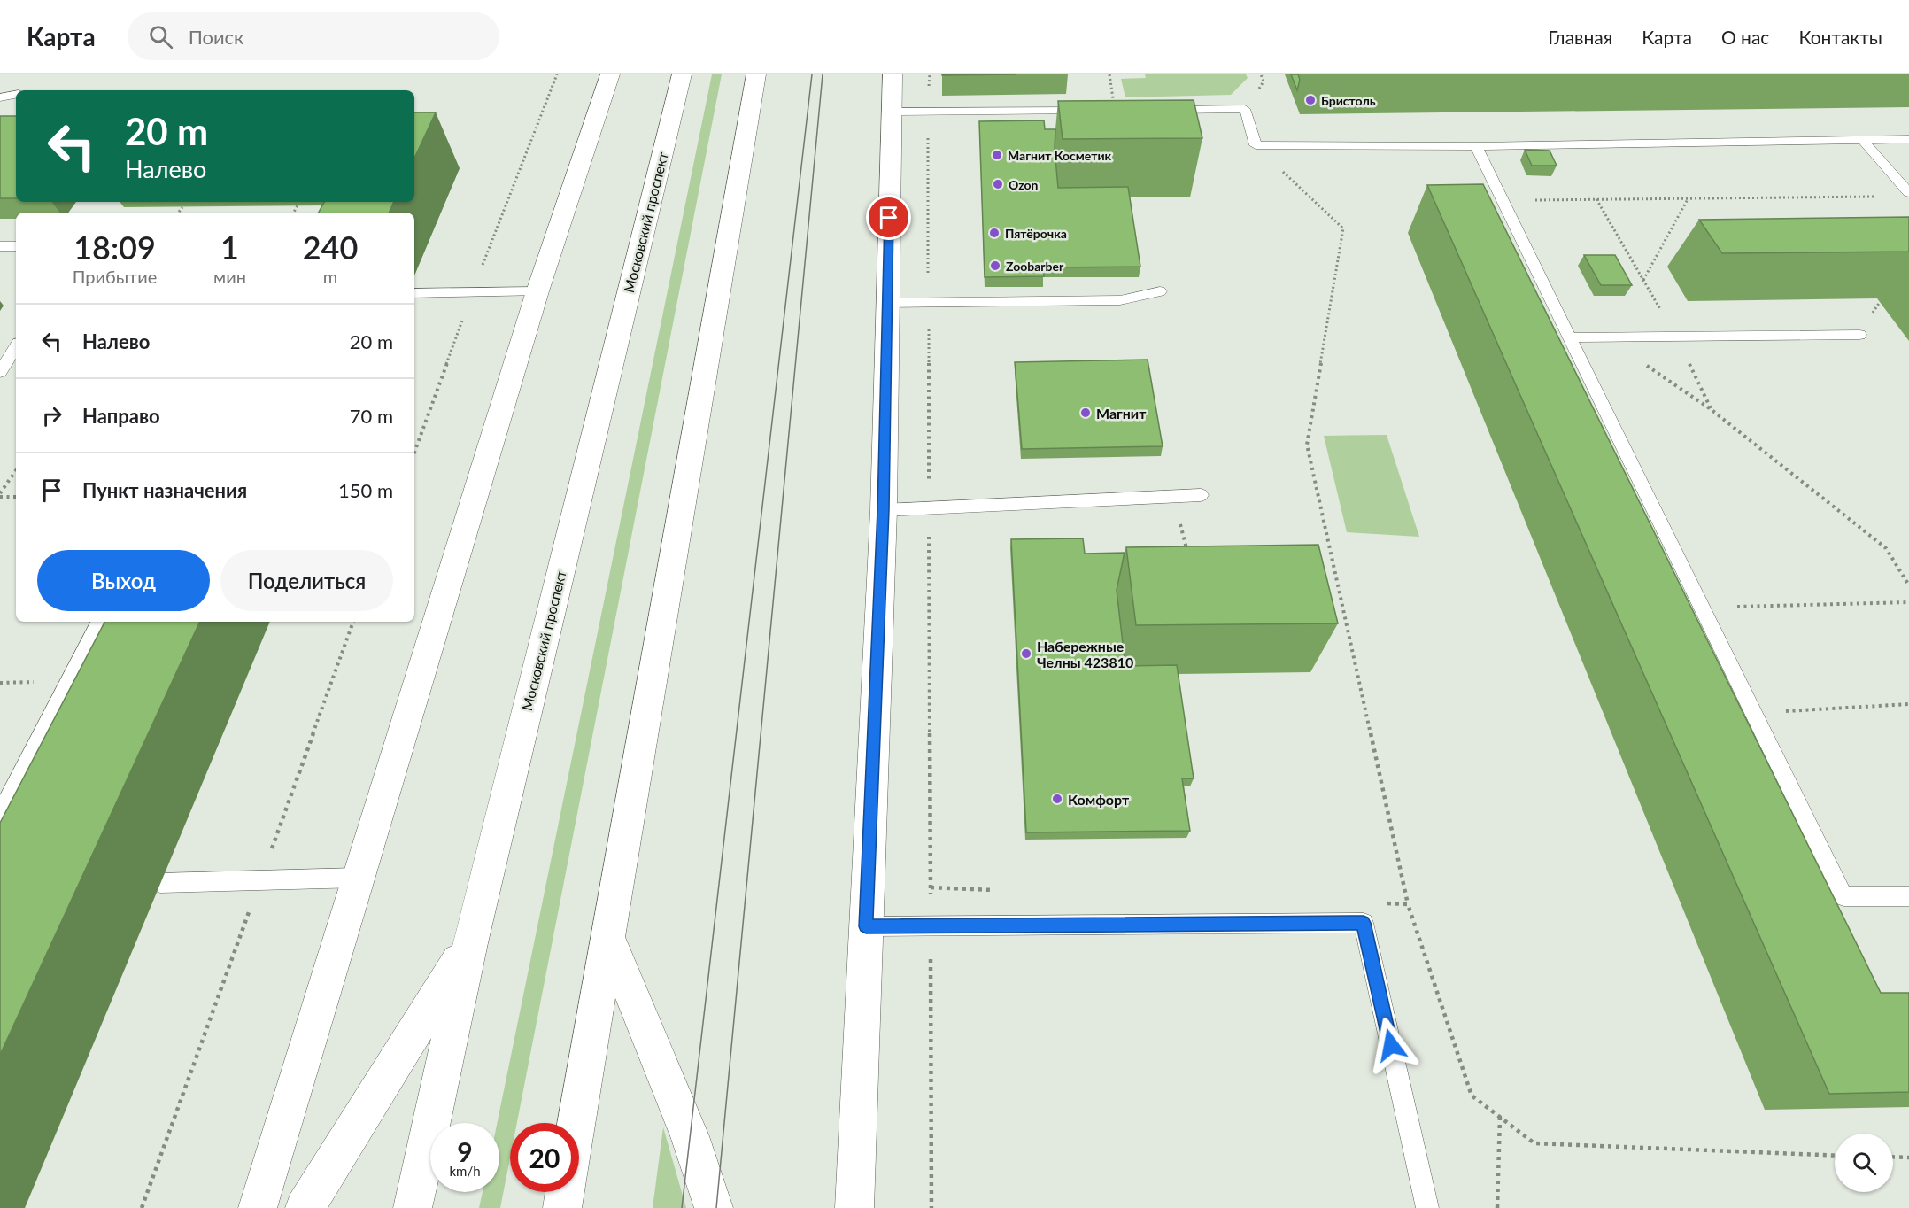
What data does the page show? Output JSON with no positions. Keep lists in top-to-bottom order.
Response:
{
  "streets": {
    "main road": ["Московский проспект"]
  },
  "places": [
    "Бристоль",
    "Магнит Косметик",
    "Ozon",
    "Пятёрочка",
    "Zoobarber",
    "Магнит",
    "Набережные Челны 423810",
    "Комфорт"
  ],
  "page": {
    "header": "Карта",
    "search": "Поиск",
    "nav": [
      "Главная",
      "Карта",
      "О нас",
      "Контакты"
    ],
    "turn": ["20 m", "Налево"],
    "eta": [
      "18:09",
      "Прибытие",
      "1",
      "мин",
      "240",
      "m"
    ],
    "list": [
      {
        "name": "Налево",
        "value": "20 m"
      },
      {
        "name": "Направо",
        "value": "70 m"
      },
      {
        "name": "Пункт назначения",
        "value": "150 m"
      }
    ],
    "buttons": ["Выход", "Поделиться"],
    "speed": "9 km/h",
    "limit": "20"
  }
}
